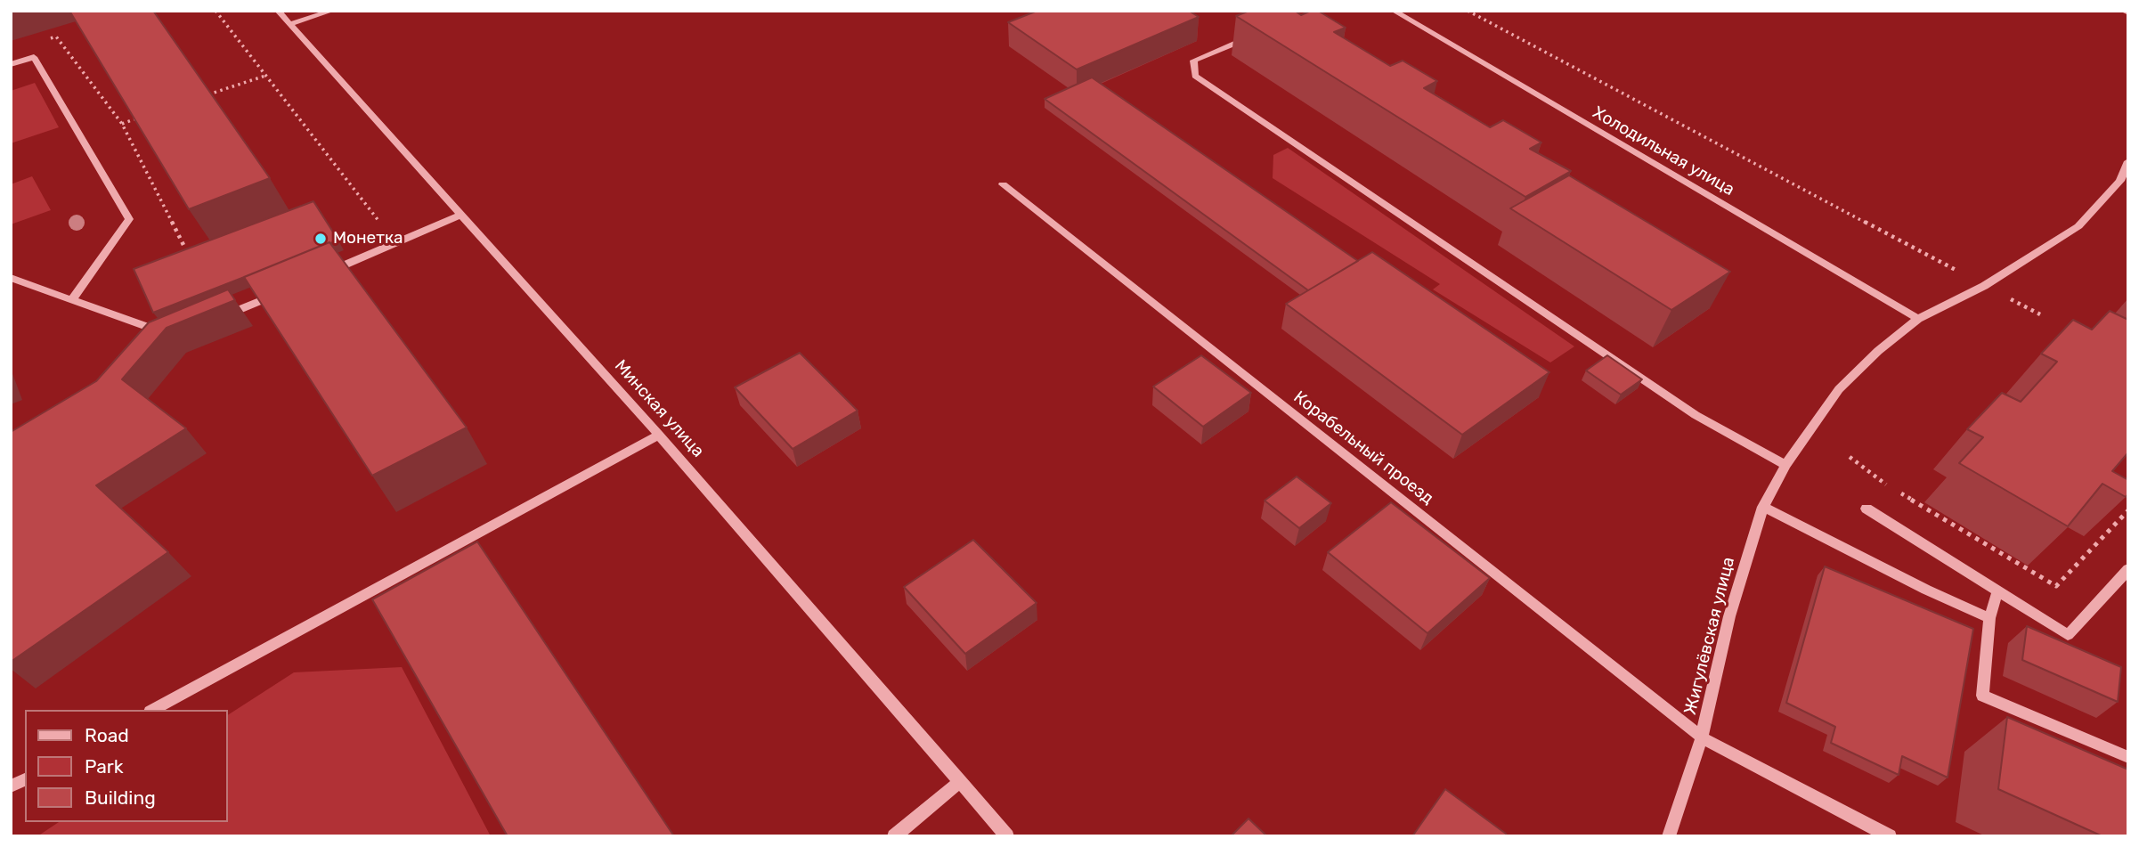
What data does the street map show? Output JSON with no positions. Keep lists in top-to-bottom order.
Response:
{
  "streets": {
    "street": [
      "Холодильная улица",
      "Минская улица",
      "Корабельный проезд",
      "Жигулёвская улица"
    ]
  },
  "crossings": [
    ["Холодильная улица", "Жигулёвская улица"],
    ["Корабельный проезд", "Жигулёвская улица"]
  ],
  "places": ["Монетка"],
  "legend": ["Road", "Park", "Building"]
}
